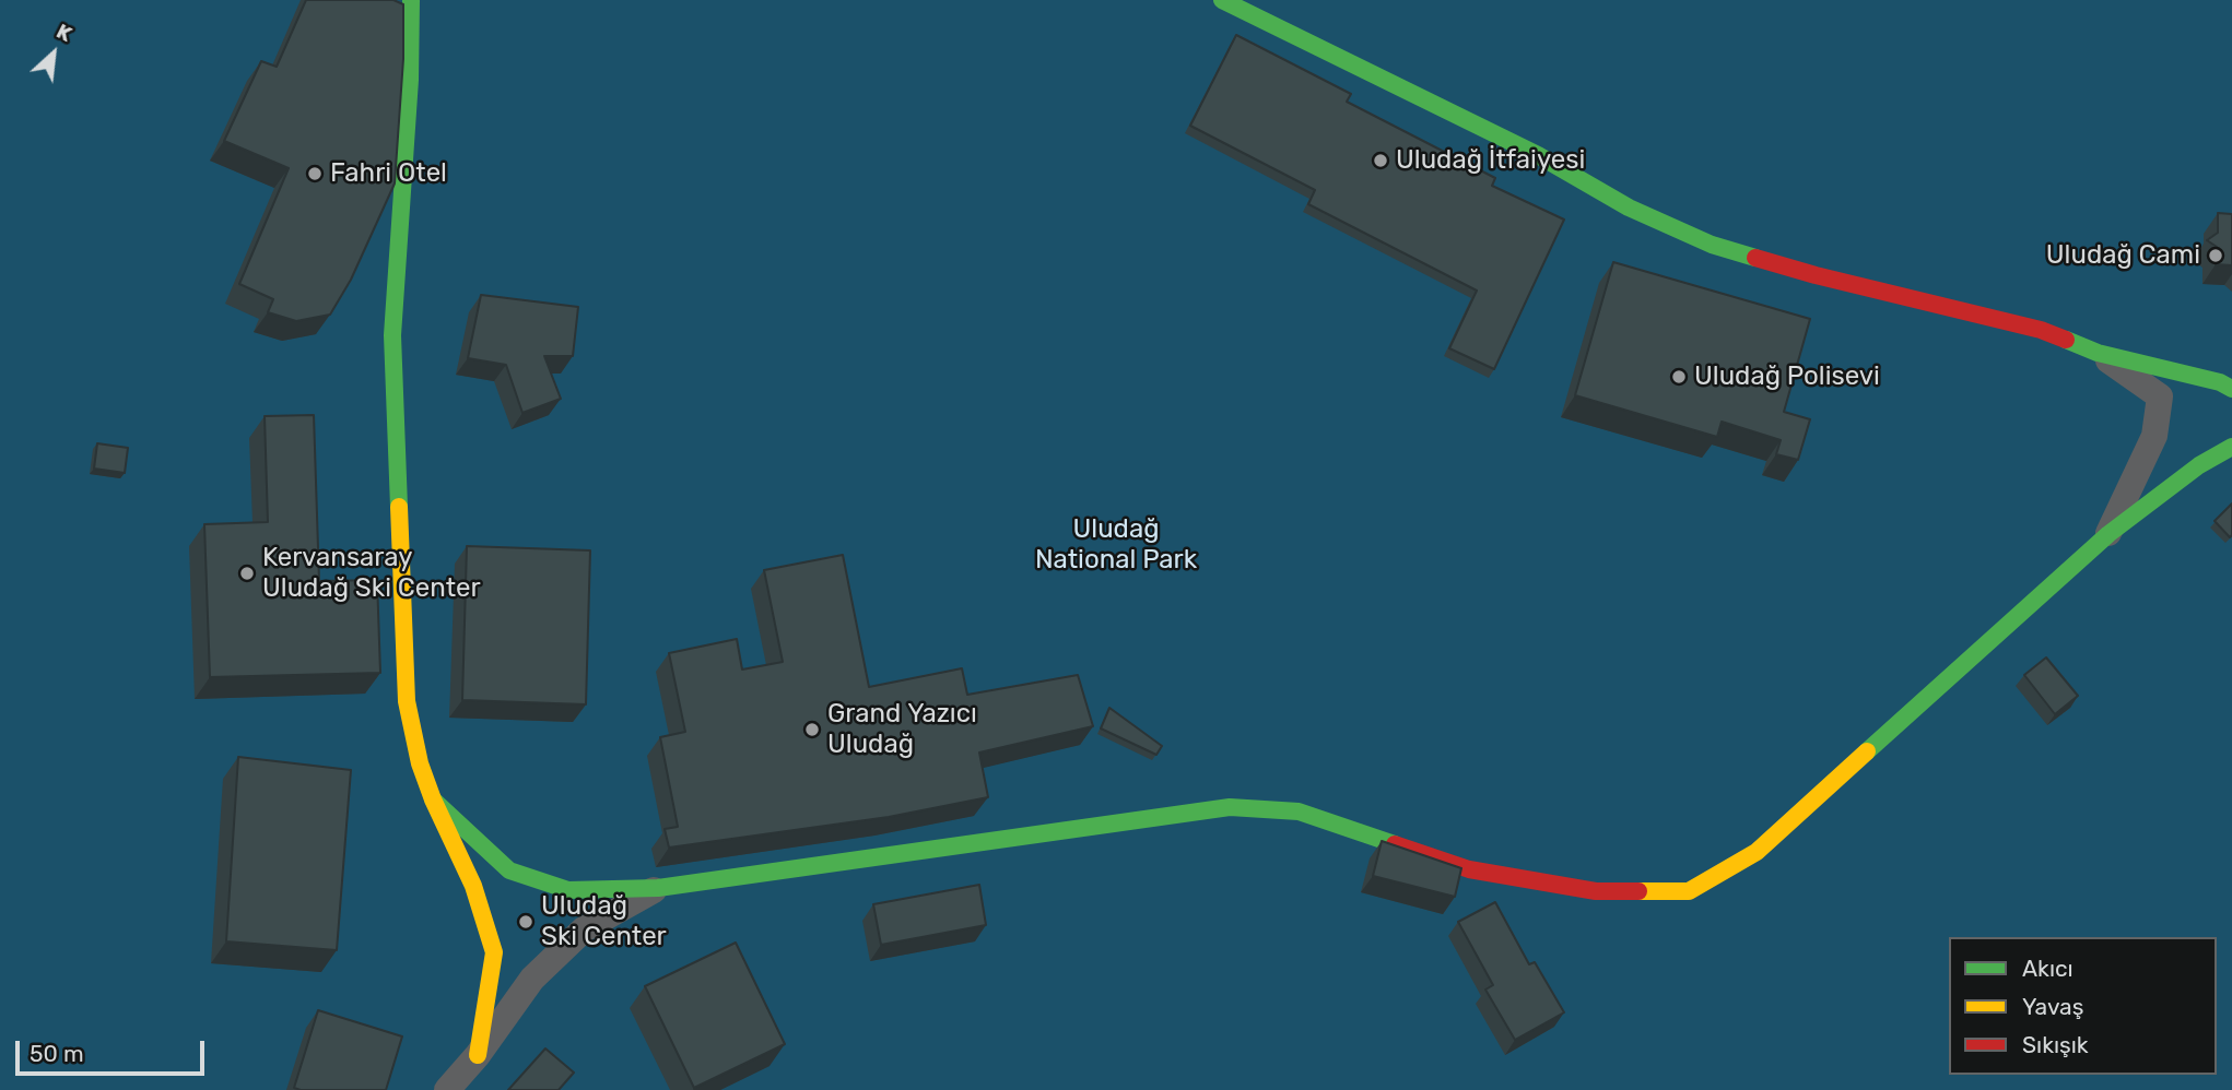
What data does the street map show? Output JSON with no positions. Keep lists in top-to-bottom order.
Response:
{
  "parks": ["Uludağ National Park"],
  "places": [
    "Uludağ İtfaiyesi",
    "Fahri Otel",
    "Uludağ Cami",
    "Uludağ Polisevi",
    "Kervansaray Uludağ Ski Center",
    "Grand Yazıcı Uludağ",
    "Uludağ Ski Center"
  ],
  "legend": ["Akıcı", "Yavaş", "Sıkışık"],
  "scale_bar": "50 m",
  "north": "top right"
}
